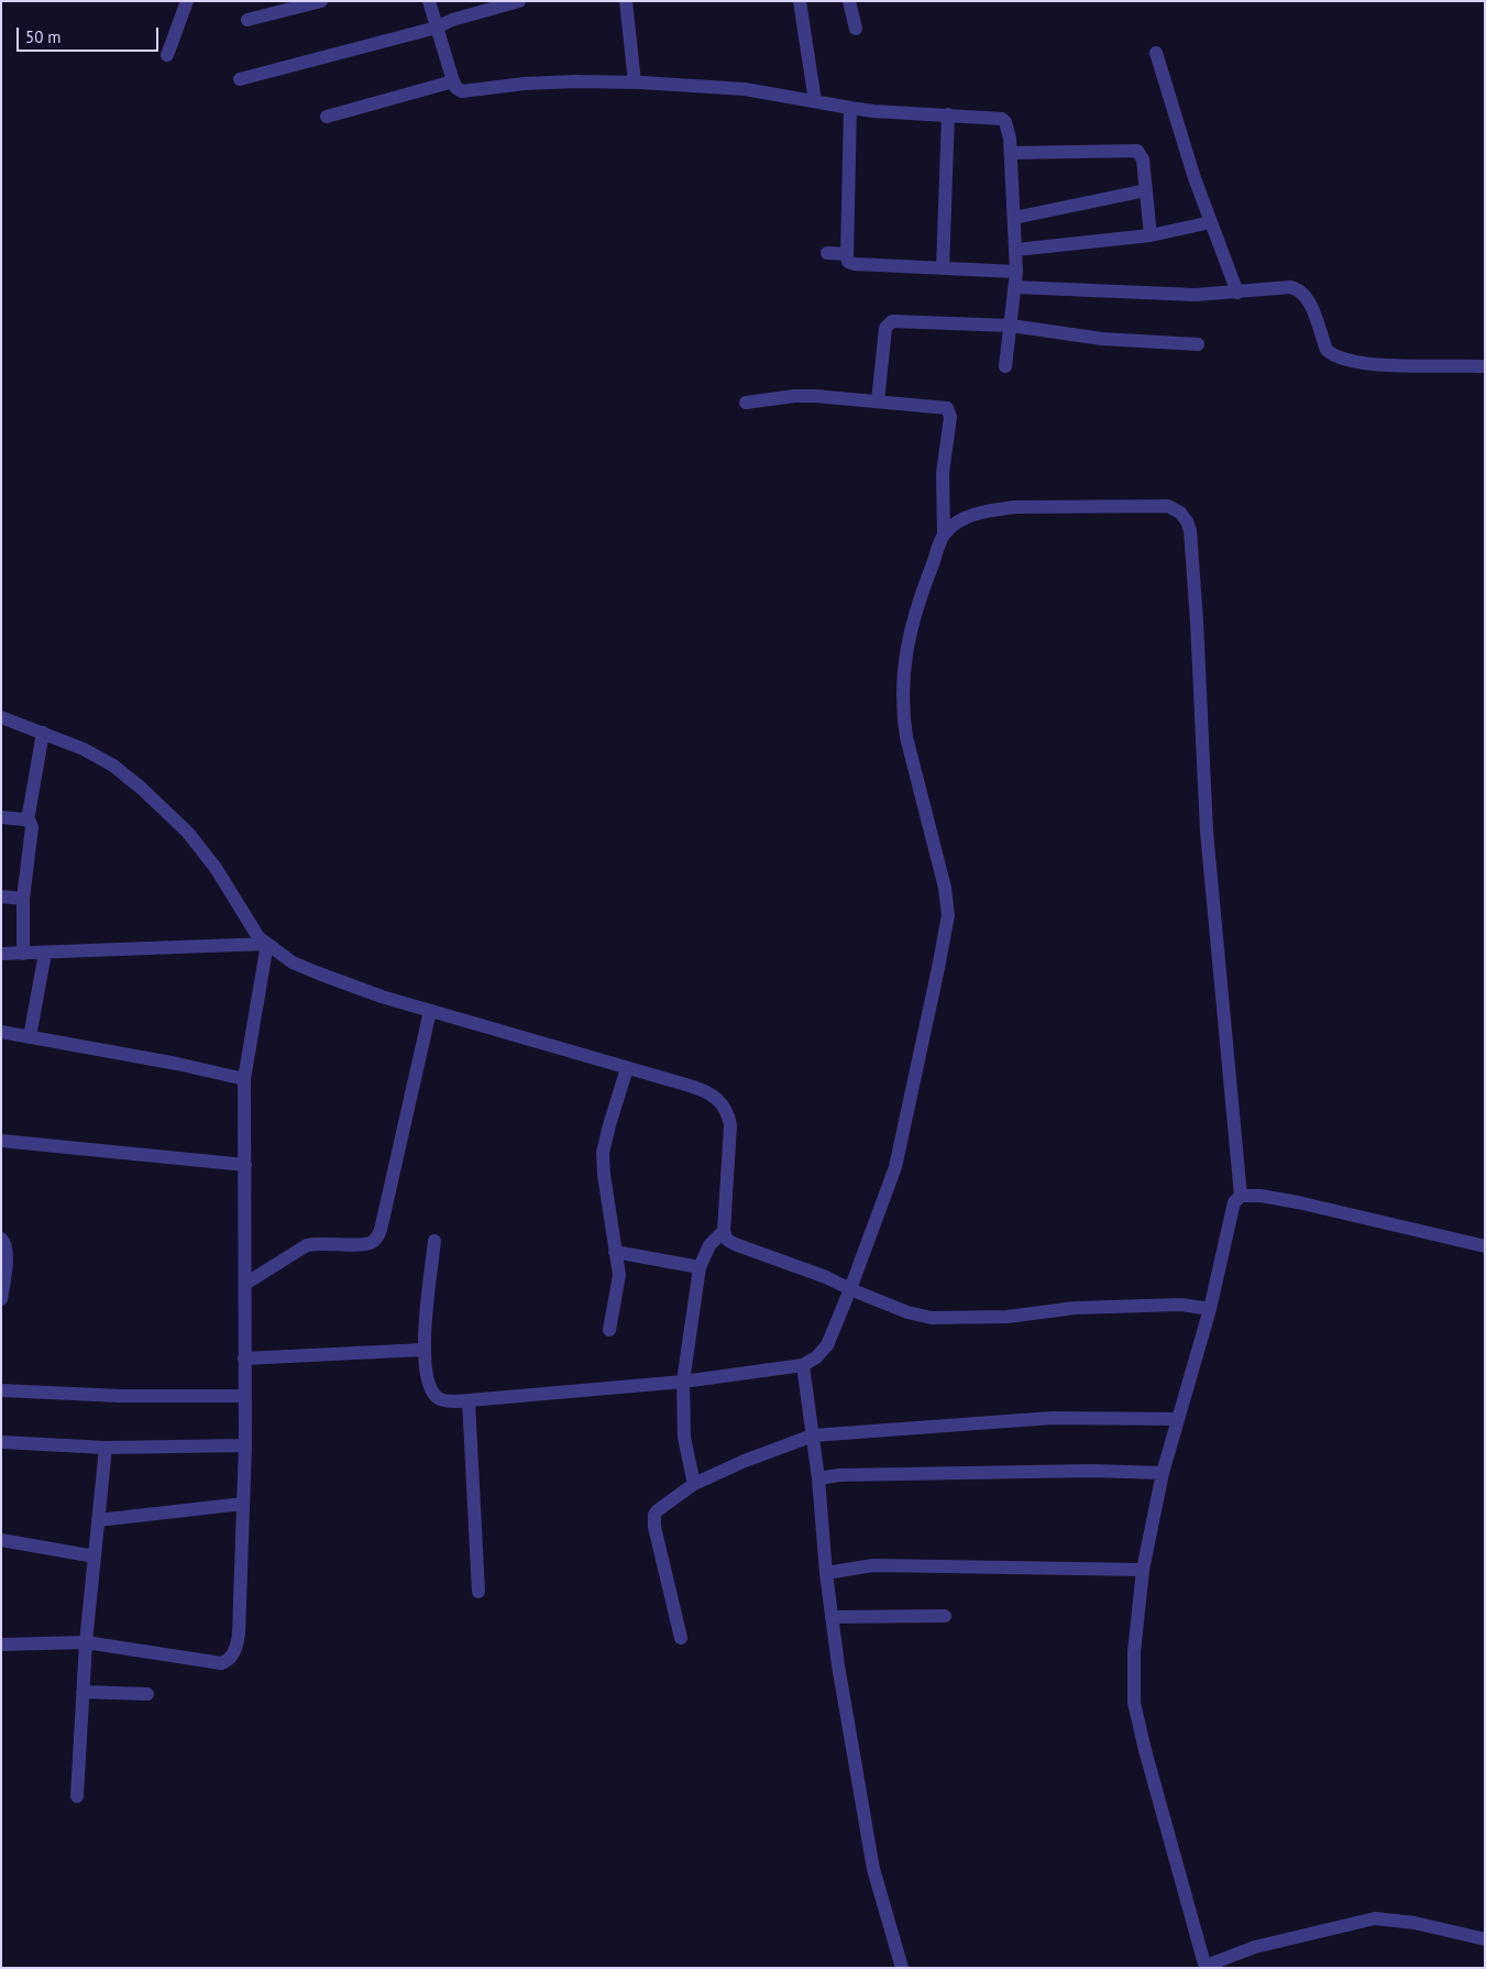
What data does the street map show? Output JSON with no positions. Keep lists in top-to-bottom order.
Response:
{
  "scale_bar": "50 m"
}
